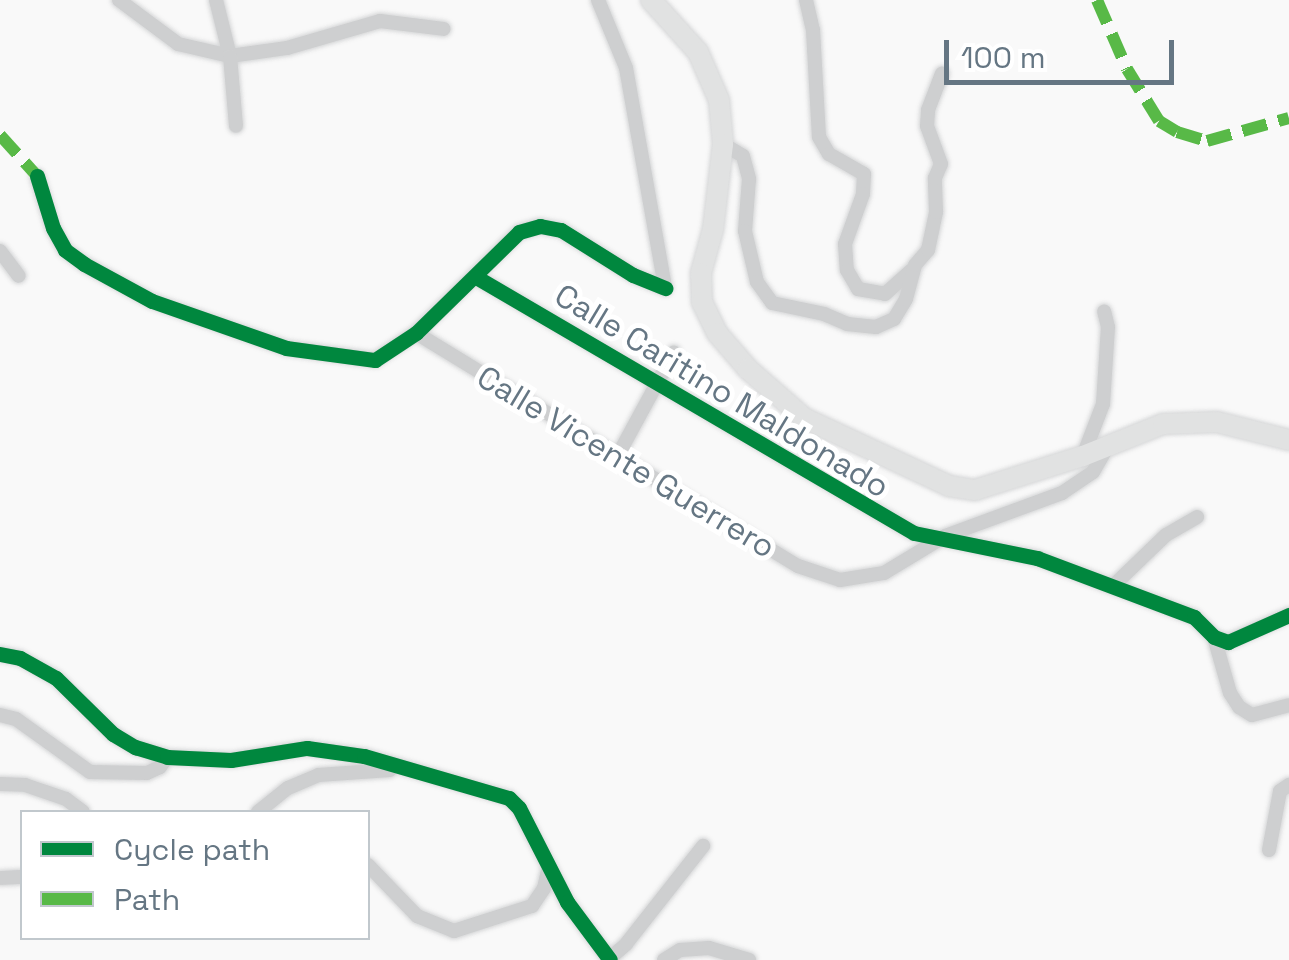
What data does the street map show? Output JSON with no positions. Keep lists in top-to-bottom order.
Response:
{
  "streets": {
    "street": ["Calle Caritino Maldonado", "Calle Vicente Guerrero"]
  },
  "crossings": [
    ["Calle Caritino Maldonado", "Calle Vicente Guerrero"]
  ],
  "legend": ["Cycle path", "Path"],
  "scale_bar": "100 m"
}
